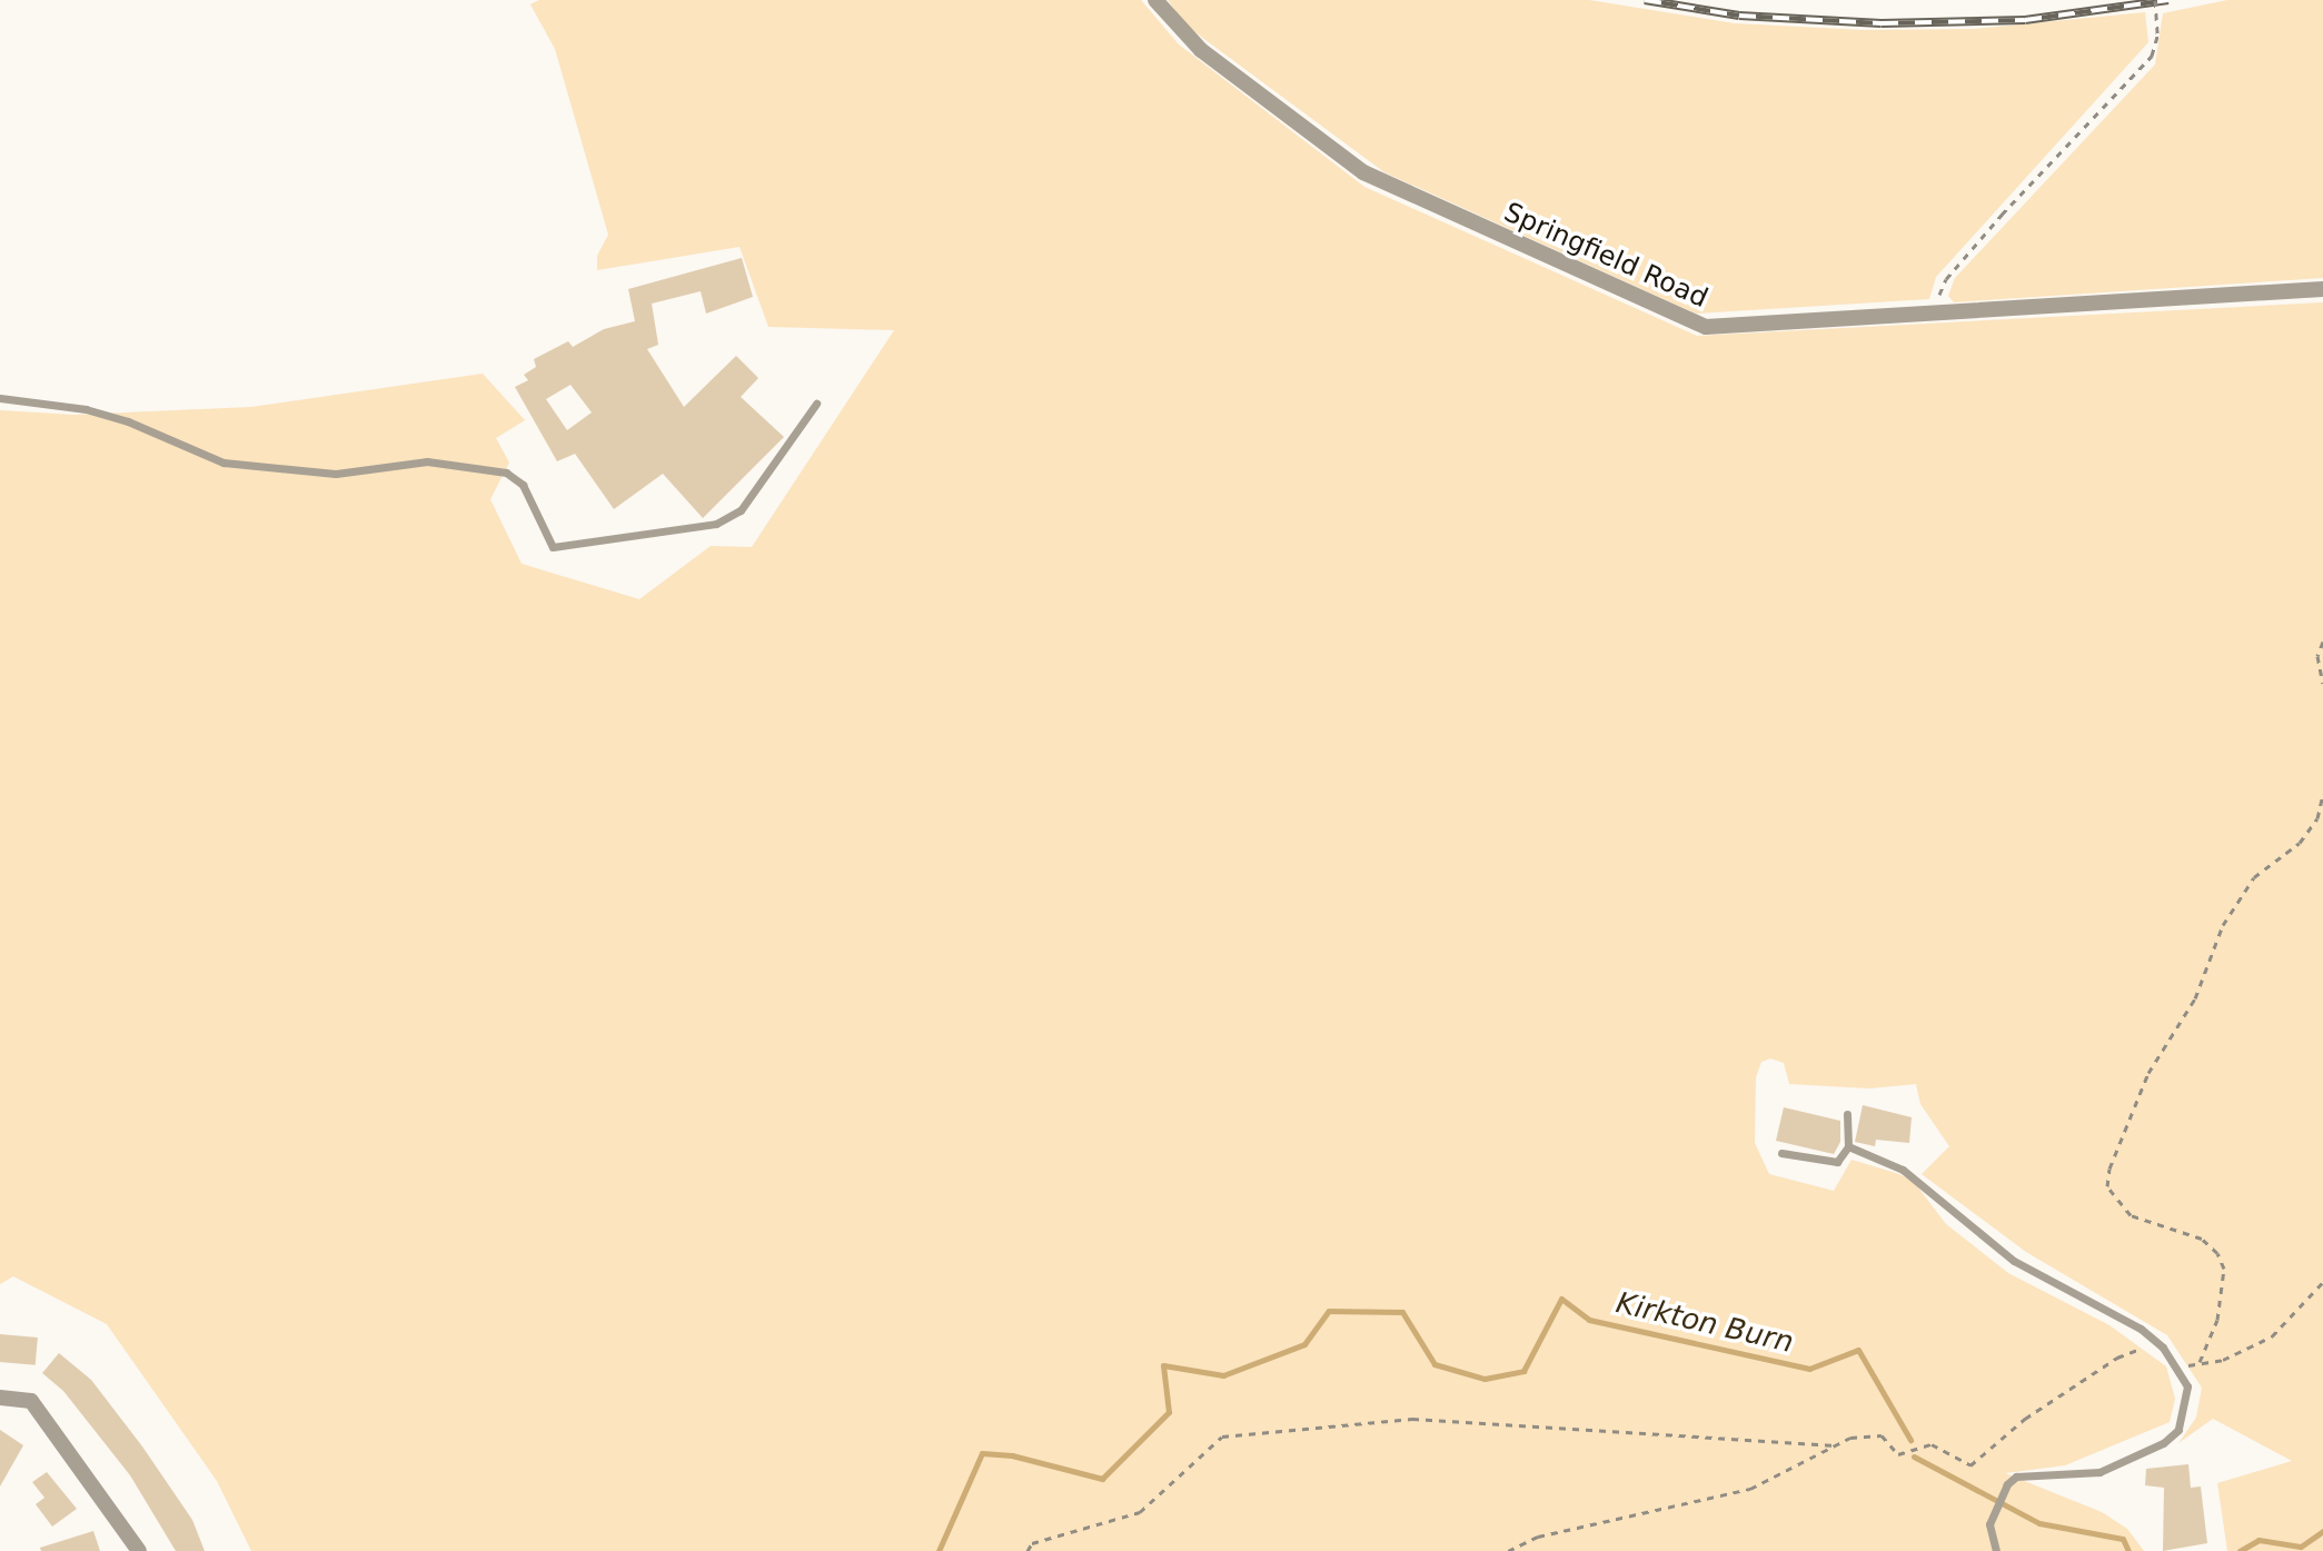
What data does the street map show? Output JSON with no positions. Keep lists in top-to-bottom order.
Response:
{
  "streets": {
    "street": ["Springfield Road"]
  },
  "water": ["Kirkton Burn"]
}
